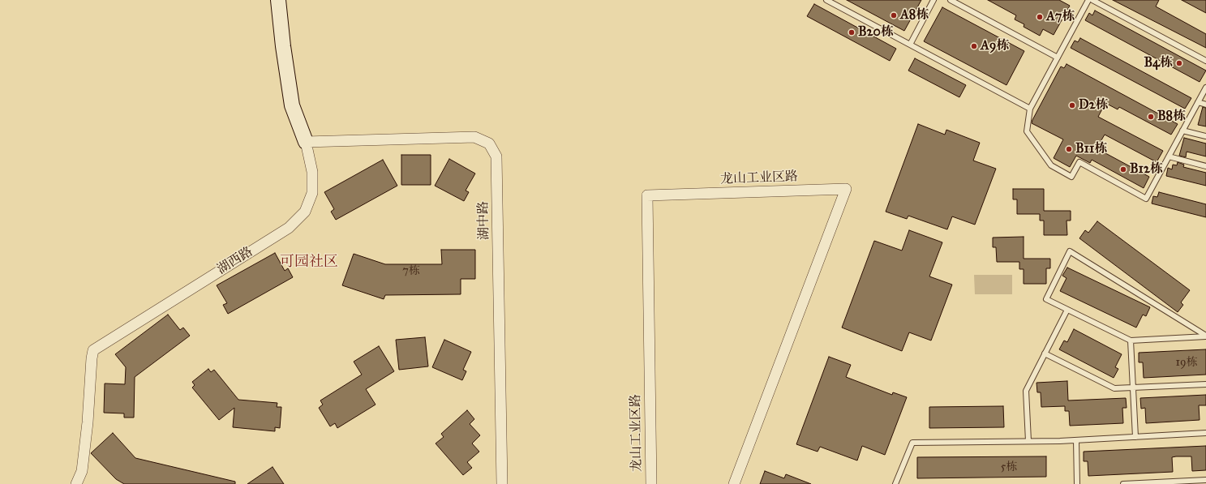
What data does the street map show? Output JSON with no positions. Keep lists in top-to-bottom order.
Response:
{
  "streets": {
    "street": ["龙山工业区路", "湖中路", "湖西路"]
  },
  "crossings": [
    ["湖中路", "湖西路"]
  ],
  "districts": ["可园社区"],
  "places": [
    "A8栋",
    "A7栋",
    "B20栋",
    "A9栋",
    "B4栋",
    "D2栋",
    "B8栋",
    "B11栋",
    "B12栋"
  ],
  "house_numbers": ["7栋", "19栋", "5栋"]
}
